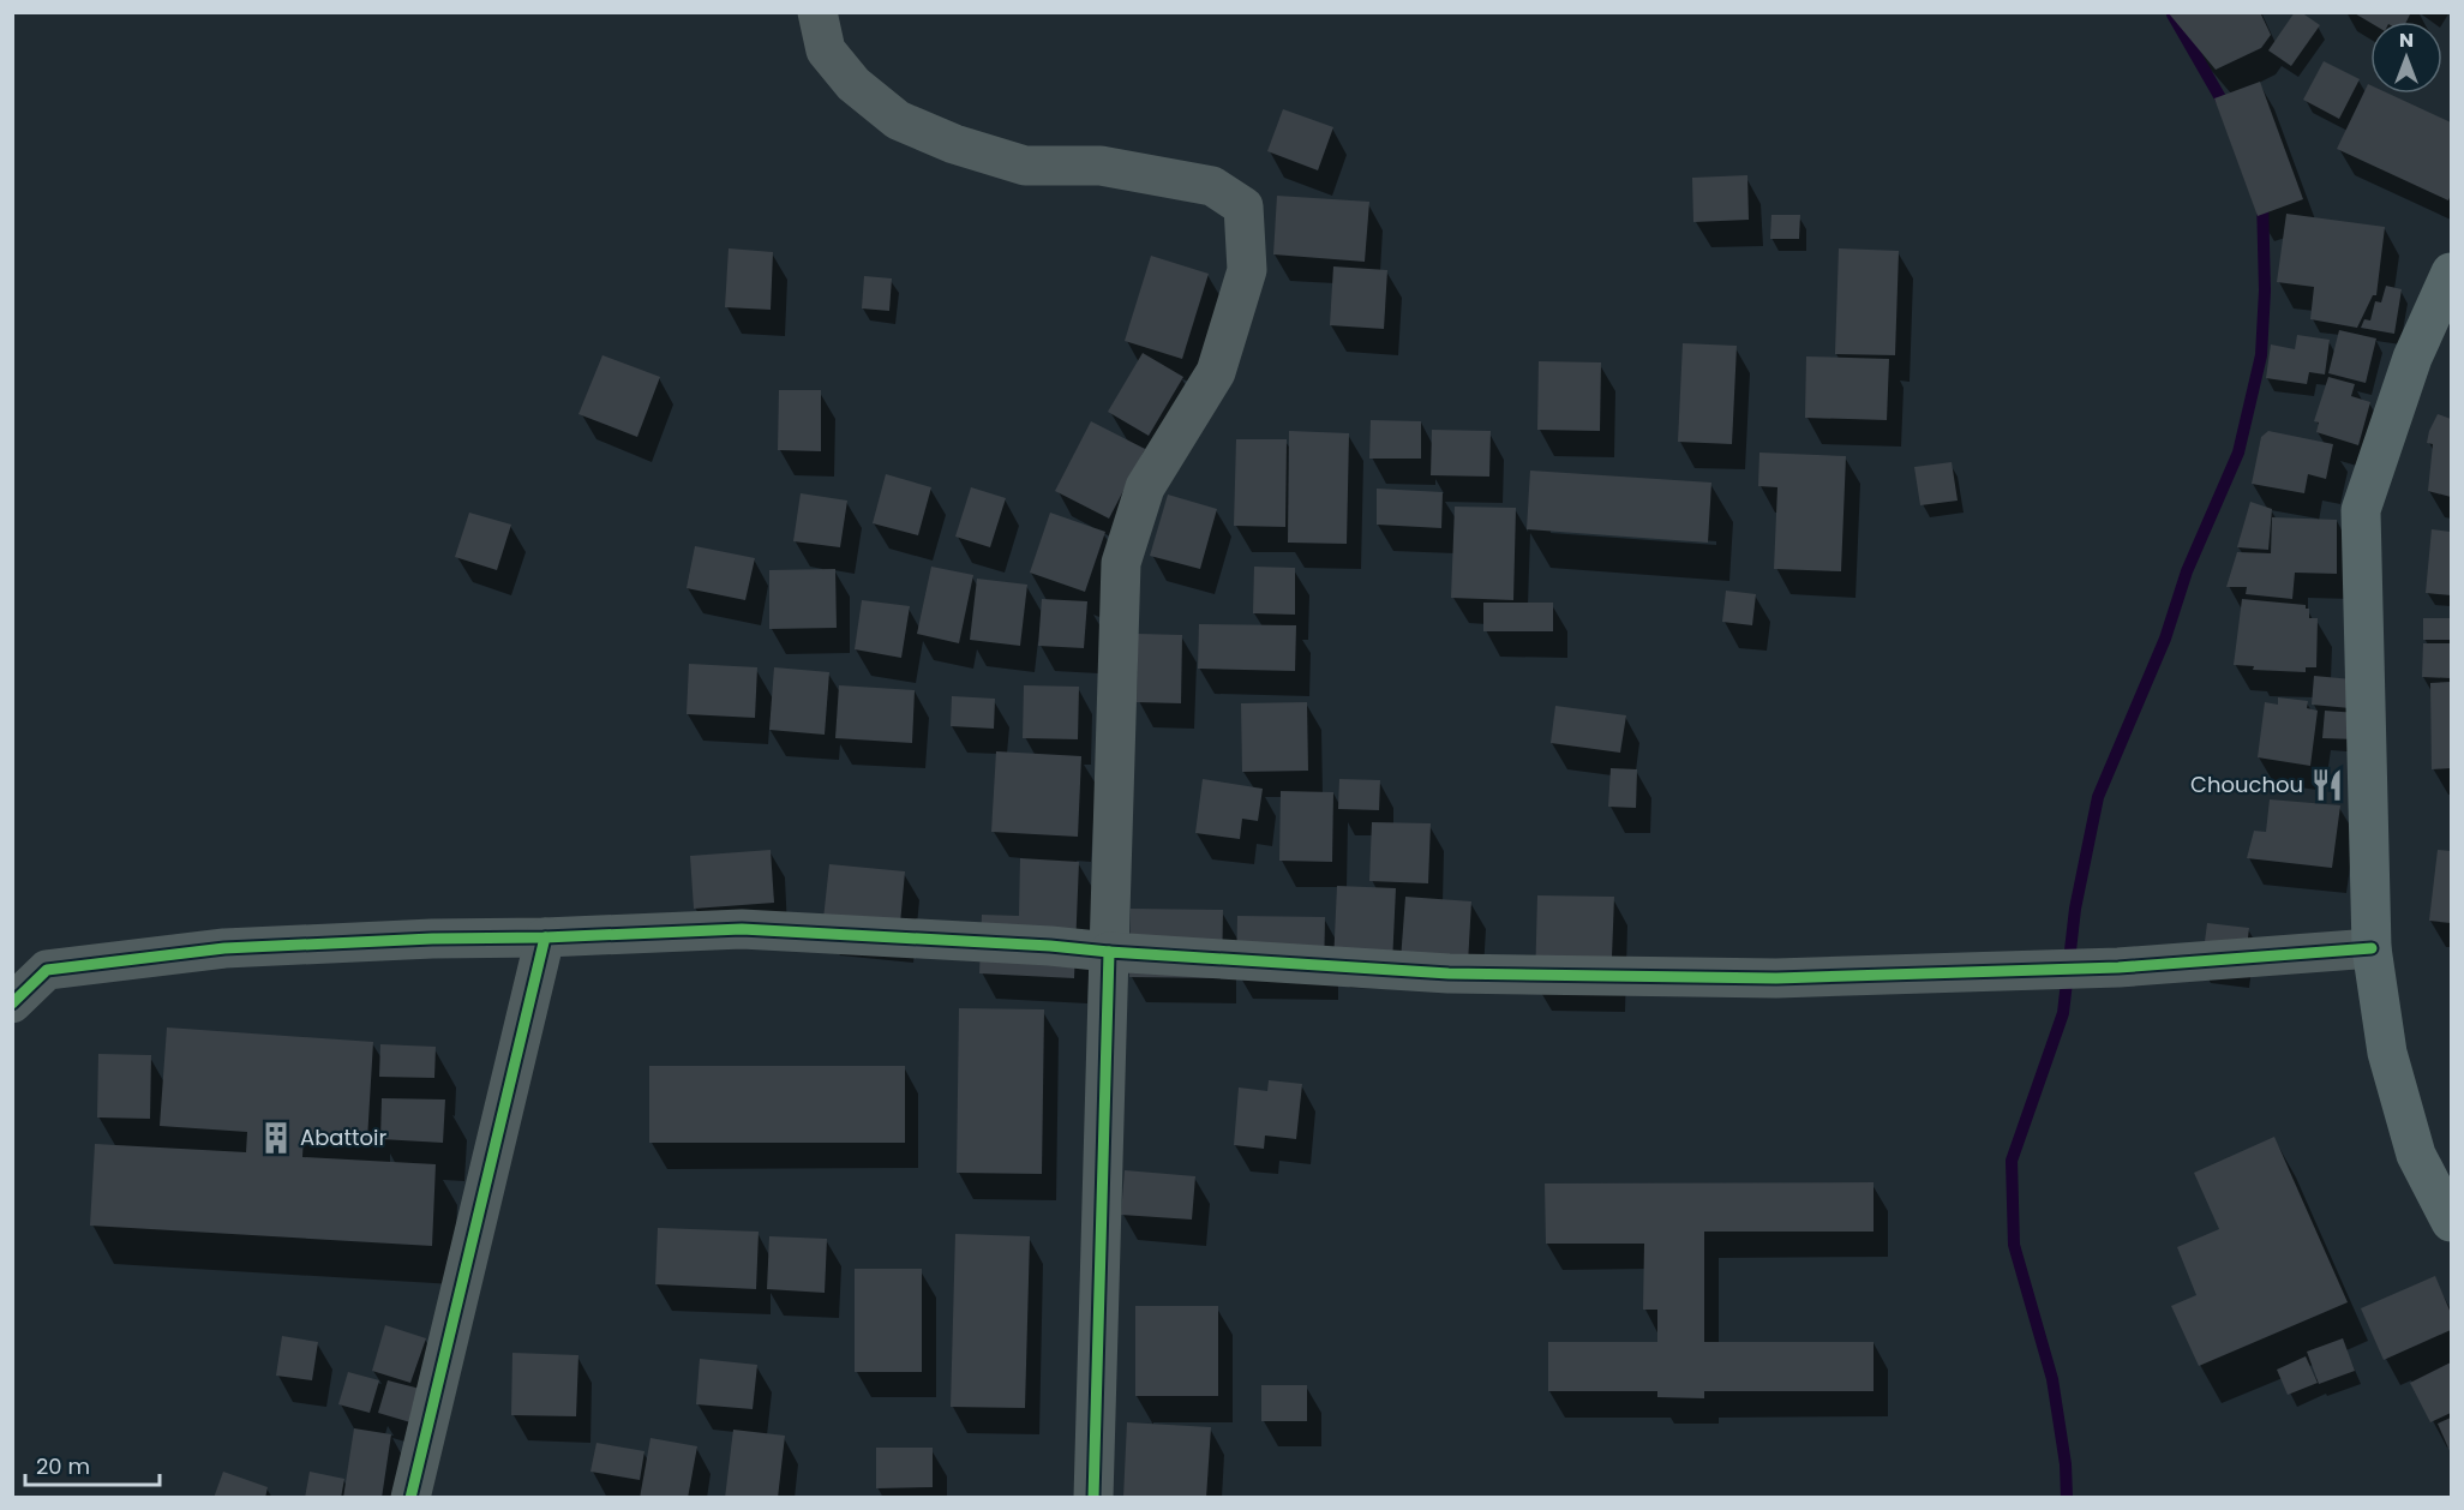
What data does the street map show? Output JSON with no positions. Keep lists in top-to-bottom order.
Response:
{
  "places": {
    "restaurant": ["Chouchou"],
    "building": ["Abattoir"]
  },
  "scale_bar": "20 m",
  "north": "top"
}
